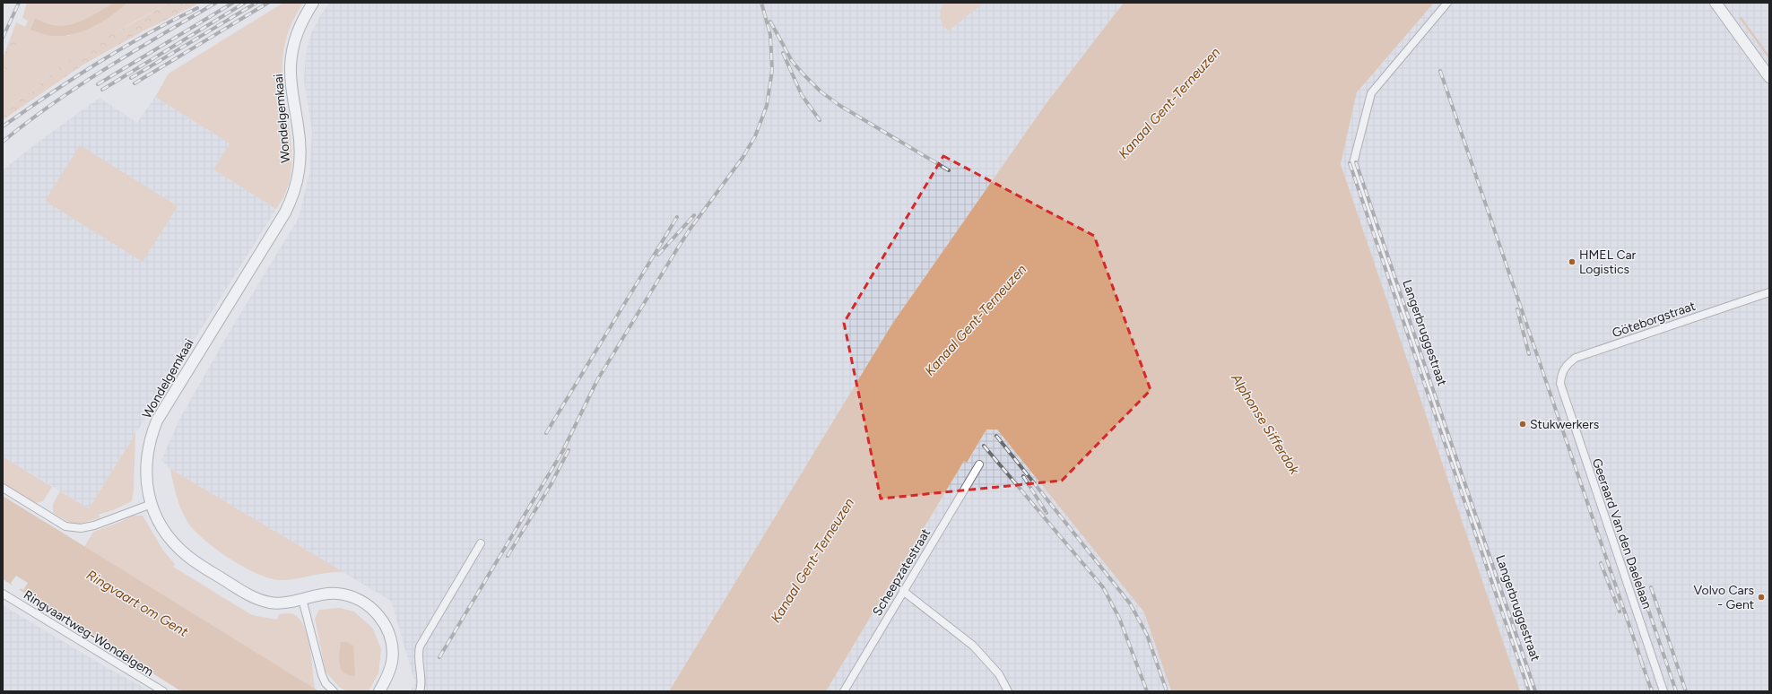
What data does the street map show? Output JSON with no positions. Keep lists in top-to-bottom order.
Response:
{
  "streets": {
    "main road": ["Wondelgemkaai"],
    "street": [
      "Göteborgstraat",
      "Langerbruggestraat",
      "Geeraard Van den Daelelaan",
      "Scheepzatestraat",
      "Ringvaartweg-Wondelgem"
    ]
  },
  "crossings": [
    ["Göteborgstraat", "Geeraard Van den Daelelaan"]
  ],
  "water": ["Kanaal Gent-Terneuzen", "Alphonse Sifferdok", "Ringvaart om Gent"],
  "places": ["HMEL Car Logistics", "Stukwerkers", "Volvo Cars - Gent"]
}
